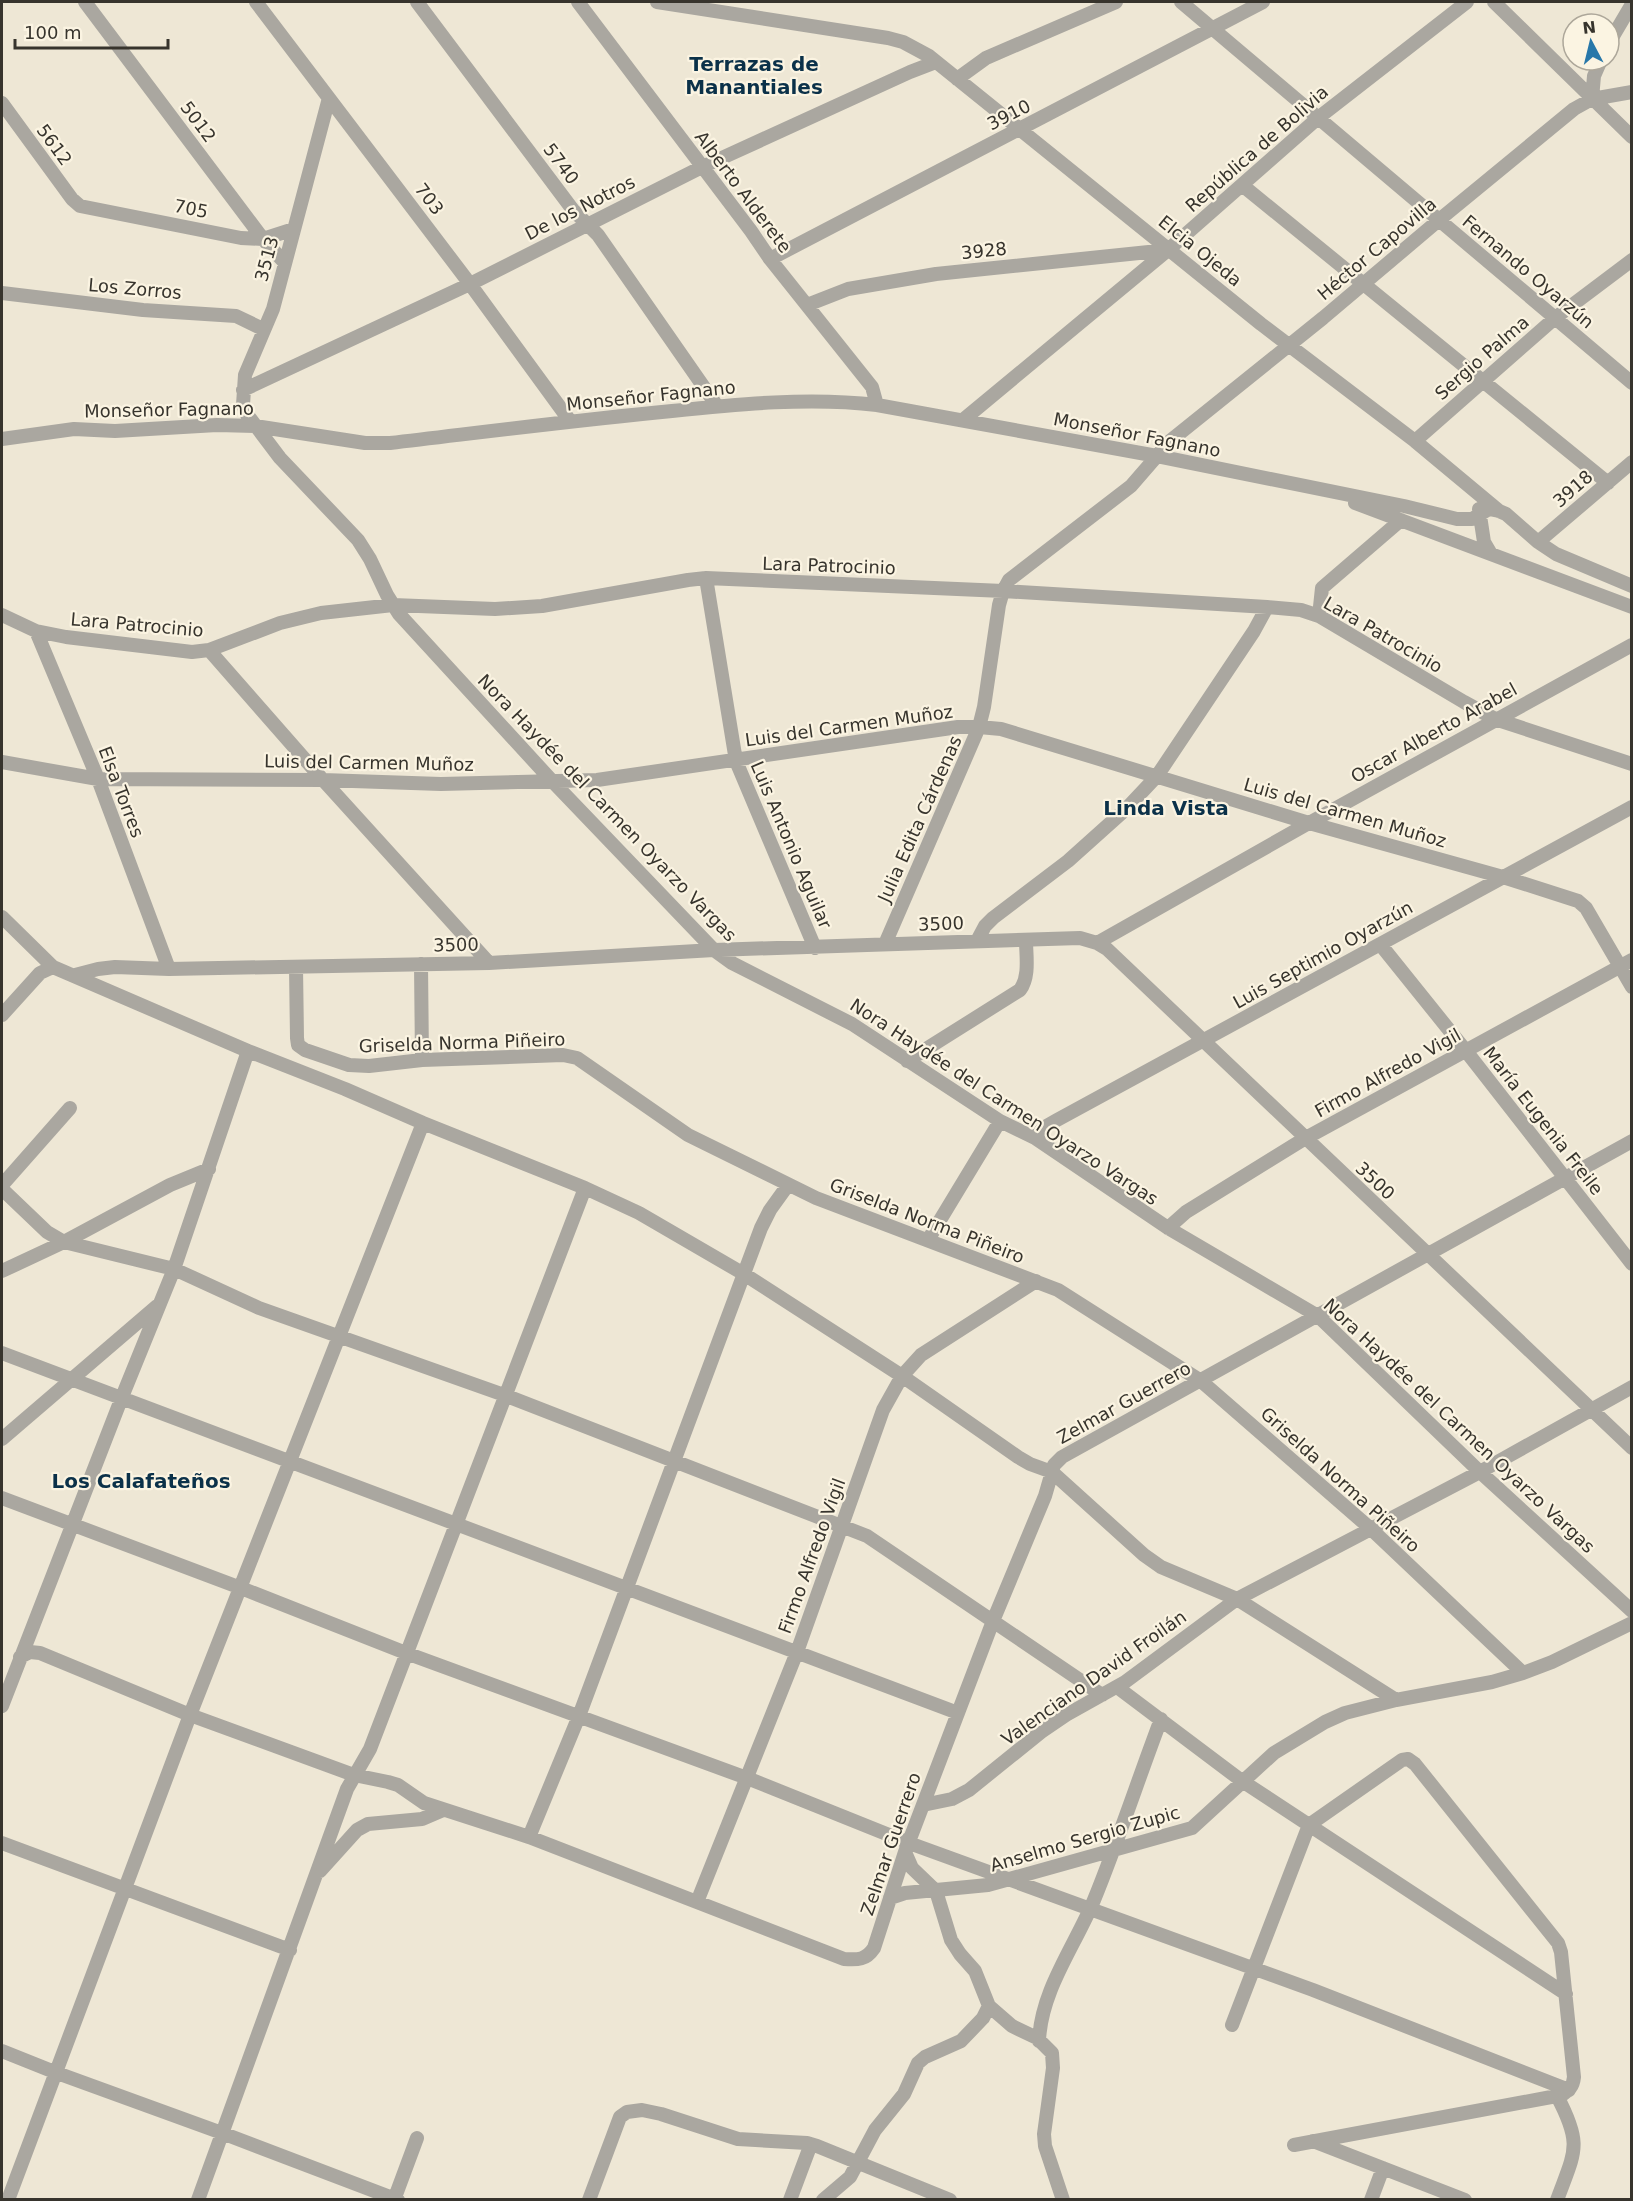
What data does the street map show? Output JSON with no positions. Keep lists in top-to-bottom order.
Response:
{
  "streets": {
    "street": [
      "3910",
      "5012",
      "5612",
      "República de Bolivia",
      "5740",
      "Alberto Alderete",
      "703",
      "De los Notros",
      "705",
      "Héctor Capovilla",
      "3928",
      "Elcia Ojeda",
      "3513",
      "Fernando Oyarzún",
      "Los Zorros",
      "Sergio Palma",
      "Monseñor Fagnano",
      "3918",
      "Lara Patrocinio",
      "Luis del Carmen Muñoz",
      "Oscar Alberto Arabel",
      "Elsa Torres",
      "Nora Haydée del Carmen Oyarzo Vargas",
      "Julia Edita Cárdenas",
      "Luis Antonio Aguilar",
      "3500",
      "Luis Septimio Oyarzún",
      "Griselda Norma Piñeiro",
      "Firmo Alfredo Vigil",
      "María Eugenia Freile",
      "Zelmar Guerrero",
      "Valenciano David Froilán",
      "Anselmo Sergio Zupic"
    ]
  },
  "crossings": [
    ["3910", "Alberto Alderete"],
    ["3910", "Elcia Ojeda"],
    ["3910", "Fernando Oyarzún"],
    ["5012", "705"],
    ["5012", "3513"],
    ["5612", "705"],
    ["República de Bolivia", "3928"],
    ["República de Bolivia", "Elcia Ojeda"],
    ["República de Bolivia", "Fernando Oyarzún"],
    ["República de Bolivia", "Monseñor Fagnano"],
    ["5740", "De los Notros"],
    ["5740", "Monseñor Fagnano"],
    ["Alberto Alderete", "De los Notros"],
    ["Alberto Alderete", "3928"],
    ["Alberto Alderete", "Monseñor Fagnano"],
    ["703", "De los Notros"],
    ["703", "3513"],
    ["703", "Monseñor Fagnano"],
    ["De los Notros", "Elcia Ojeda"],
    ["De los Notros", "3513"],
    ["705", "3513"],
    ["Héctor Capovilla", "Elcia Ojeda"],
    ["Héctor Capovilla", "Fernando Oyarzún"],
    ["Héctor Capovilla", "Monseñor Fagnano"],
    ["3928", "Elcia Ojeda"],
    ["Elcia Ojeda", "Sergio Palma"],
    ["Elcia Ojeda", "Monseñor Fagnano"],
    ["3513", "Los Zorros"],
    ["3513", "Monseñor Fagnano"],
    ["3513", "Nora Haydée del Carmen Oyarzo Vargas"],
    ["Fernando Oyarzún", "Sergio Palma"],
    ["Monseñor Fagnano", "Nora Haydée del Carmen Oyarzo Vargas"],
    ["Lara Patrocinio", "Oscar Alberto Arabel"],
    ["Lara Patrocinio", "Elsa Torres"],
    ["Lara Patrocinio", "Nora Haydée del Carmen Oyarzo Vargas"],
    ["Lara Patrocinio", "Julia Edita Cárdenas"],
    ["Lara Patrocinio", "Luis Antonio Aguilar"],
    ["Luis del Carmen Muñoz", "Oscar Alberto Arabel"],
    ["Luis del Carmen Muñoz", "Elsa Torres"],
    ["Luis del Carmen Muñoz", "Nora Haydée del Carmen Oyarzo Vargas"],
    ["Luis del Carmen Muñoz", "Julia Edita Cárdenas"],
    ["Luis del Carmen Muñoz", "Luis Antonio Aguilar"],
    ["Luis del Carmen Muñoz", "Luis Septimio Oyarzún"],
    ["Luis del Carmen Muñoz", "Firmo Alfredo Vigil"],
    ["Oscar Alberto Arabel", "3500"],
    ["Elsa Torres", "3500"],
    ["Nora Haydée del Carmen Oyarzo Vargas", "3500"],
    ["Nora Haydée del Carmen Oyarzo Vargas", "Luis Septimio Oyarzún"],
    ["Nora Haydée del Carmen Oyarzo Vargas", "Firmo Alfredo Vigil"],
    ["Nora Haydée del Carmen Oyarzo Vargas", "Zelmar Guerrero"],
    ["Nora Haydée del Carmen Oyarzo Vargas", "Valenciano David Froilán"],
    ["Julia Edita Cárdenas", "3500"],
    ["Luis Antonio Aguilar", "3500"],
    ["3500", "Luis Septimio Oyarzún"],
    ["3500", "Griselda Norma Piñeiro"],
    ["3500", "Firmo Alfredo Vigil"],
    ["3500", "Zelmar Guerrero"],
    ["3500", "Valenciano David Froilán"],
    ["Luis Septimio Oyarzún", "María Eugenia Freile"],
    ["Griselda Norma Piñeiro", "Firmo Alfredo Vigil"],
    ["Griselda Norma Piñeiro", "Zelmar Guerrero"],
    ["Griselda Norma Piñeiro", "Valenciano David Froilán"],
    ["Griselda Norma Piñeiro", "Anselmo Sergio Zupic"],
    ["Firmo Alfredo Vigil", "María Eugenia Freile"],
    ["Firmo Alfredo Vigil", "Zelmar Guerrero"],
    ["María Eugenia Freile", "Zelmar Guerrero"],
    ["Zelmar Guerrero", "Valenciano David Froilán"],
    ["Zelmar Guerrero", "Anselmo Sergio Zupic"]
  ],
  "districts": ["Terrazas de Manantiales", "Linda Vista", "Los Calafateños"],
  "scale_bar": "100 m",
  "north": "top"
}
